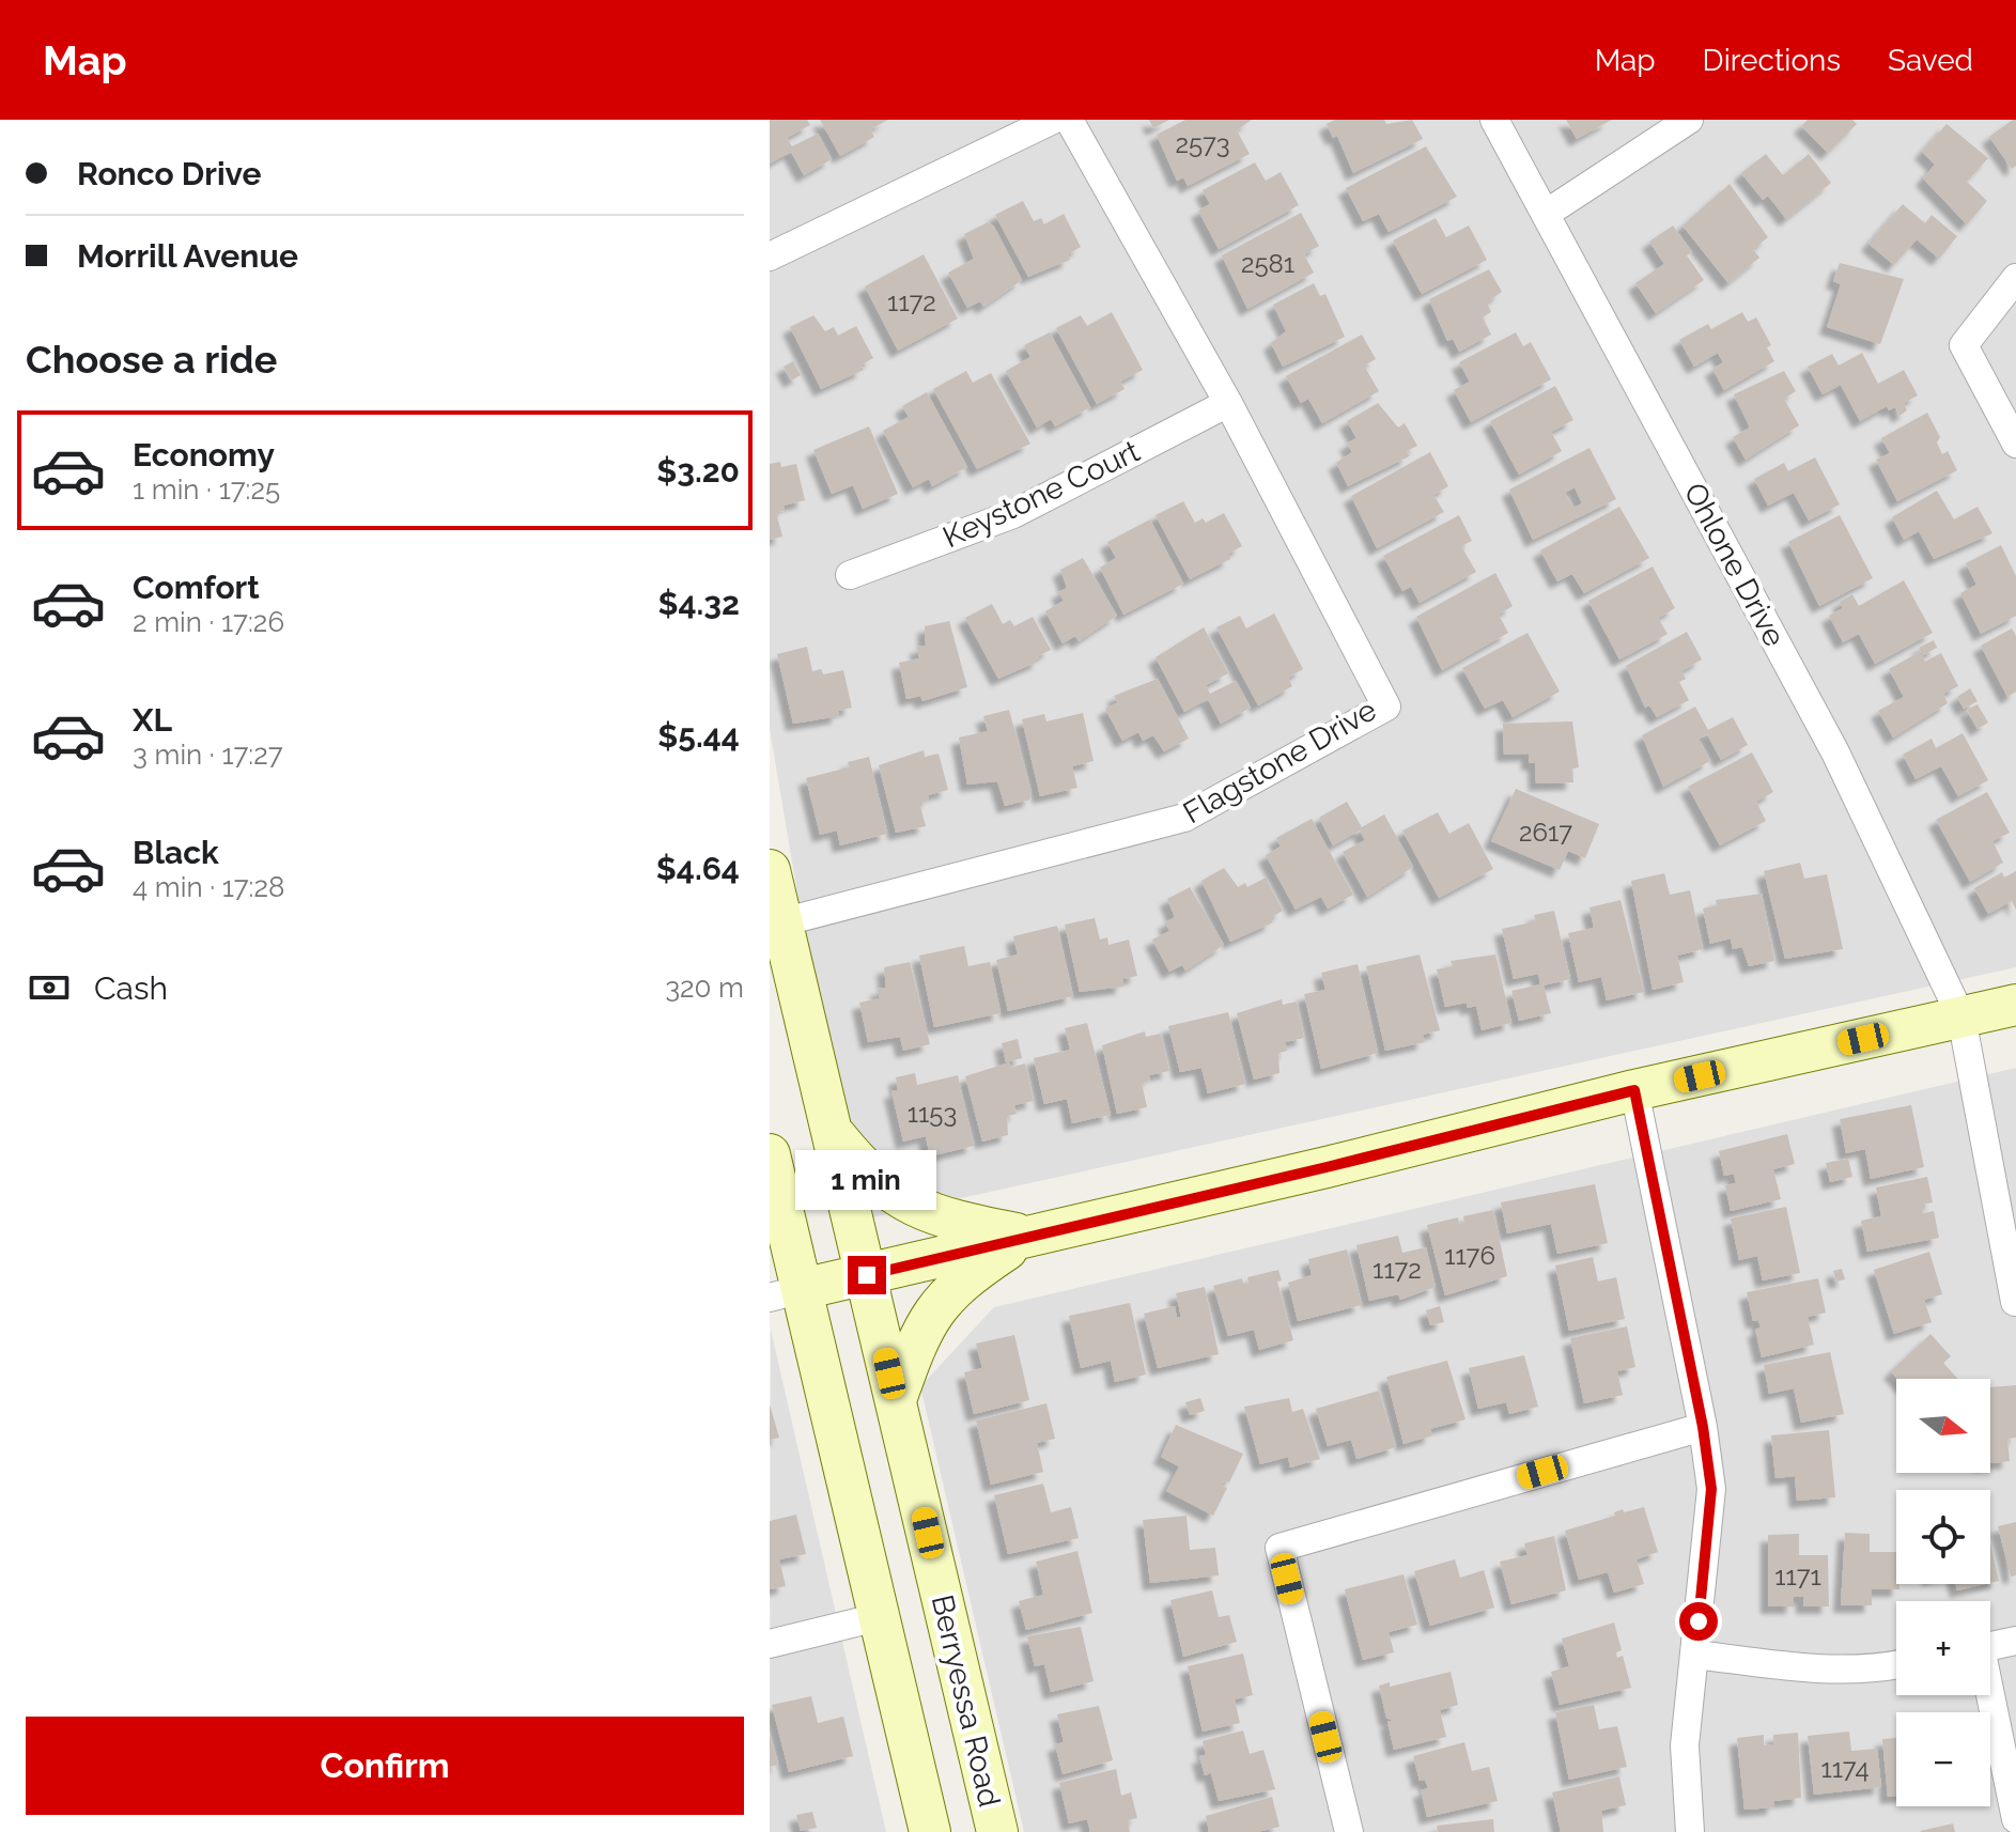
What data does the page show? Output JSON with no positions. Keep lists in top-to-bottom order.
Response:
{
  "streets": {
    "main road": ["Berryessa Road"],
    "street": ["Keystone Court", "Ohlone Drive", "Flagstone Drive"]
  },
  "crossings": [
    ["Keystone Court", "Flagstone Drive"],
    ["Flagstone Drive", "Berryessa Road"]
  ],
  "house_numbers": [
    "2573",
    "2581",
    "1172",
    "2617",
    "1153",
    "1176",
    "1172",
    "1171",
    "1174"
  ],
  "north": "right",
  "page": {
    "header": "Map",
    "nav": ["Map", "Directions", "Saved"],
    "banner": ["Ronco Drive", "Morrill Avenue"],
    "heading": "Choose a ride",
    "list": [
      {
        "name": "Economy",
        "note": "1 min · 17:25",
        "value": "$3.20"
      },
      {
        "name": "Comfort",
        "note": "2 min · 17:26",
        "value": "$4.32"
      },
      {
        "name": "XL",
        "note": "3 min · 17:27",
        "value": "$5.44"
      },
      {
        "name": "Black",
        "note": "4 min · 17:28",
        "value": "$4.64"
      }
    ],
    "pay": ["Cash", "320 m"],
    "bubble": "1 min",
    "map_buttons": ["+", "−"],
    "buttons": "Confirm"
  }
}
